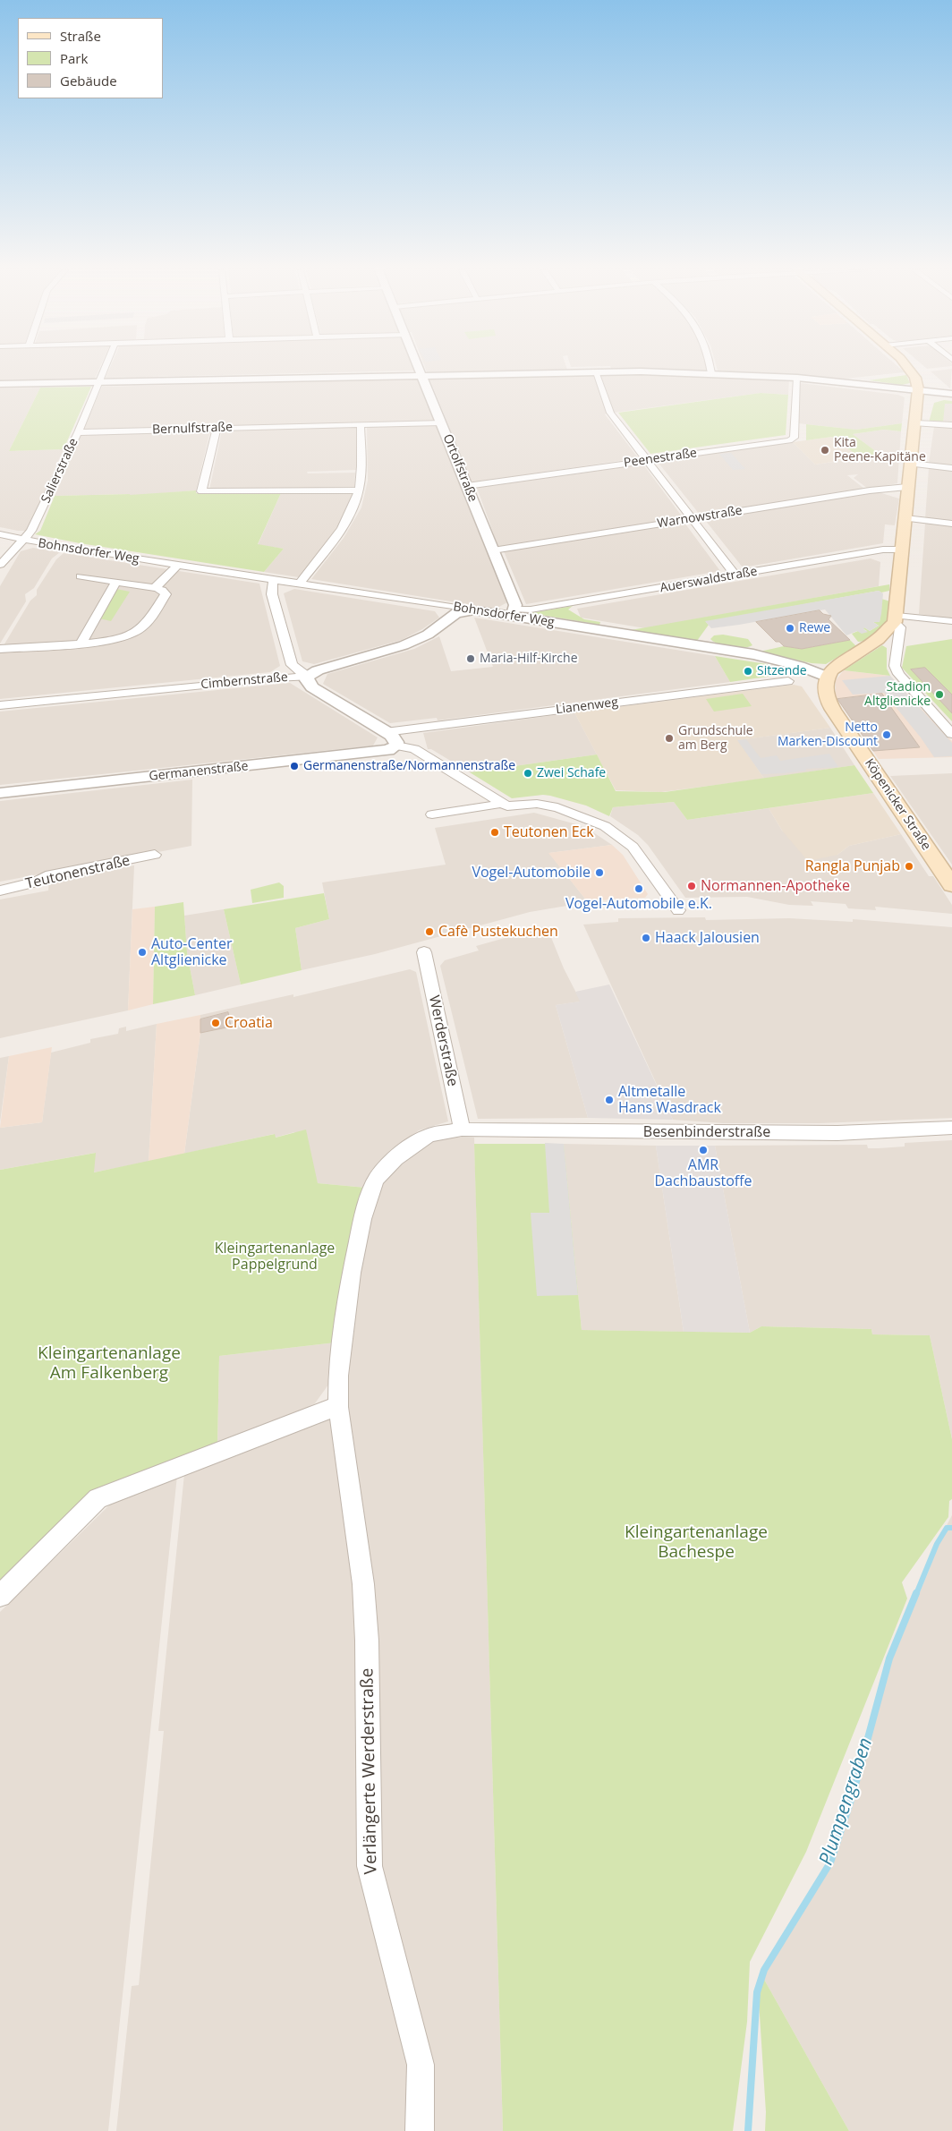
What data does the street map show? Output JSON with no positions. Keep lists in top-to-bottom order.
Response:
{
  "streets": {
    "main road": ["Köpenicker Straße"],
    "street": [
      "Bernulfstraße",
      "Peenestraße",
      "Ortolfstraße",
      "Salierstraße",
      "Warnowstraße",
      "Bohnsdorfer Weg",
      "Auerswaldstraße",
      "Cimbernstraße",
      "Lianenweg",
      "Germanenstraße",
      "Teutonenstraße",
      "Werderstraße",
      "Besenbinderstraße",
      "Verlängerte Werderstraße"
    ]
  },
  "crossings": [
    ["Bernulfstraße", "Ortolfstraße"],
    ["Bernulfstraße", "Salierstraße"],
    ["Peenestraße", "Ortolfstraße"],
    ["Ortolfstraße", "Warnowstraße"],
    ["Ortolfstraße", "Bohnsdorfer Weg"],
    ["Ortolfstraße", "Auerswaldstraße"],
    ["Salierstraße", "Bohnsdorfer Weg"],
    ["Bohnsdorfer Weg", "Auerswaldstraße"],
    ["Bohnsdorfer Weg", "Cimbernstraße"],
    ["Bohnsdorfer Weg", "Köpenicker Straße"],
    ["Werderstraße", "Besenbinderstraße"],
    ["Werderstraße", "Verlängerte Werderstraße"],
    ["Besenbinderstraße", "Verlängerte Werderstraße"]
  ],
  "water": ["Plumpengraben"],
  "parks": ["Kleingartenanlage Pappelgrund", "Kleingartenanlage Am Falkenberg", "Kleingartenanlage Bachespe"],
  "places": [
    "Kita Peene-Kapitäne",
    "Rewe",
    "Maria-Hilf-Kirche",
    "Sitzende",
    "Stadion Altglienicke",
    "Netto Marken-Discount",
    "Grundschule am Berg",
    "Germanenstraße/Normannenstraße",
    "Zwei Schafe",
    "Teutonen Eck",
    "Rangla Punjab",
    "Vogel-Automobile",
    "Normannen-Apotheke",
    "Vogel-Automobile e.K.",
    "Cafè Pustekuchen",
    "Haack Jalousien",
    "Auto-Center Altglienicke",
    "Croatia",
    "Altmetalle Hans Wasdrack",
    "AMR Dachbaustoffe"
  ],
  "legend": ["Straße", "Park", "Gebäude"]
}
